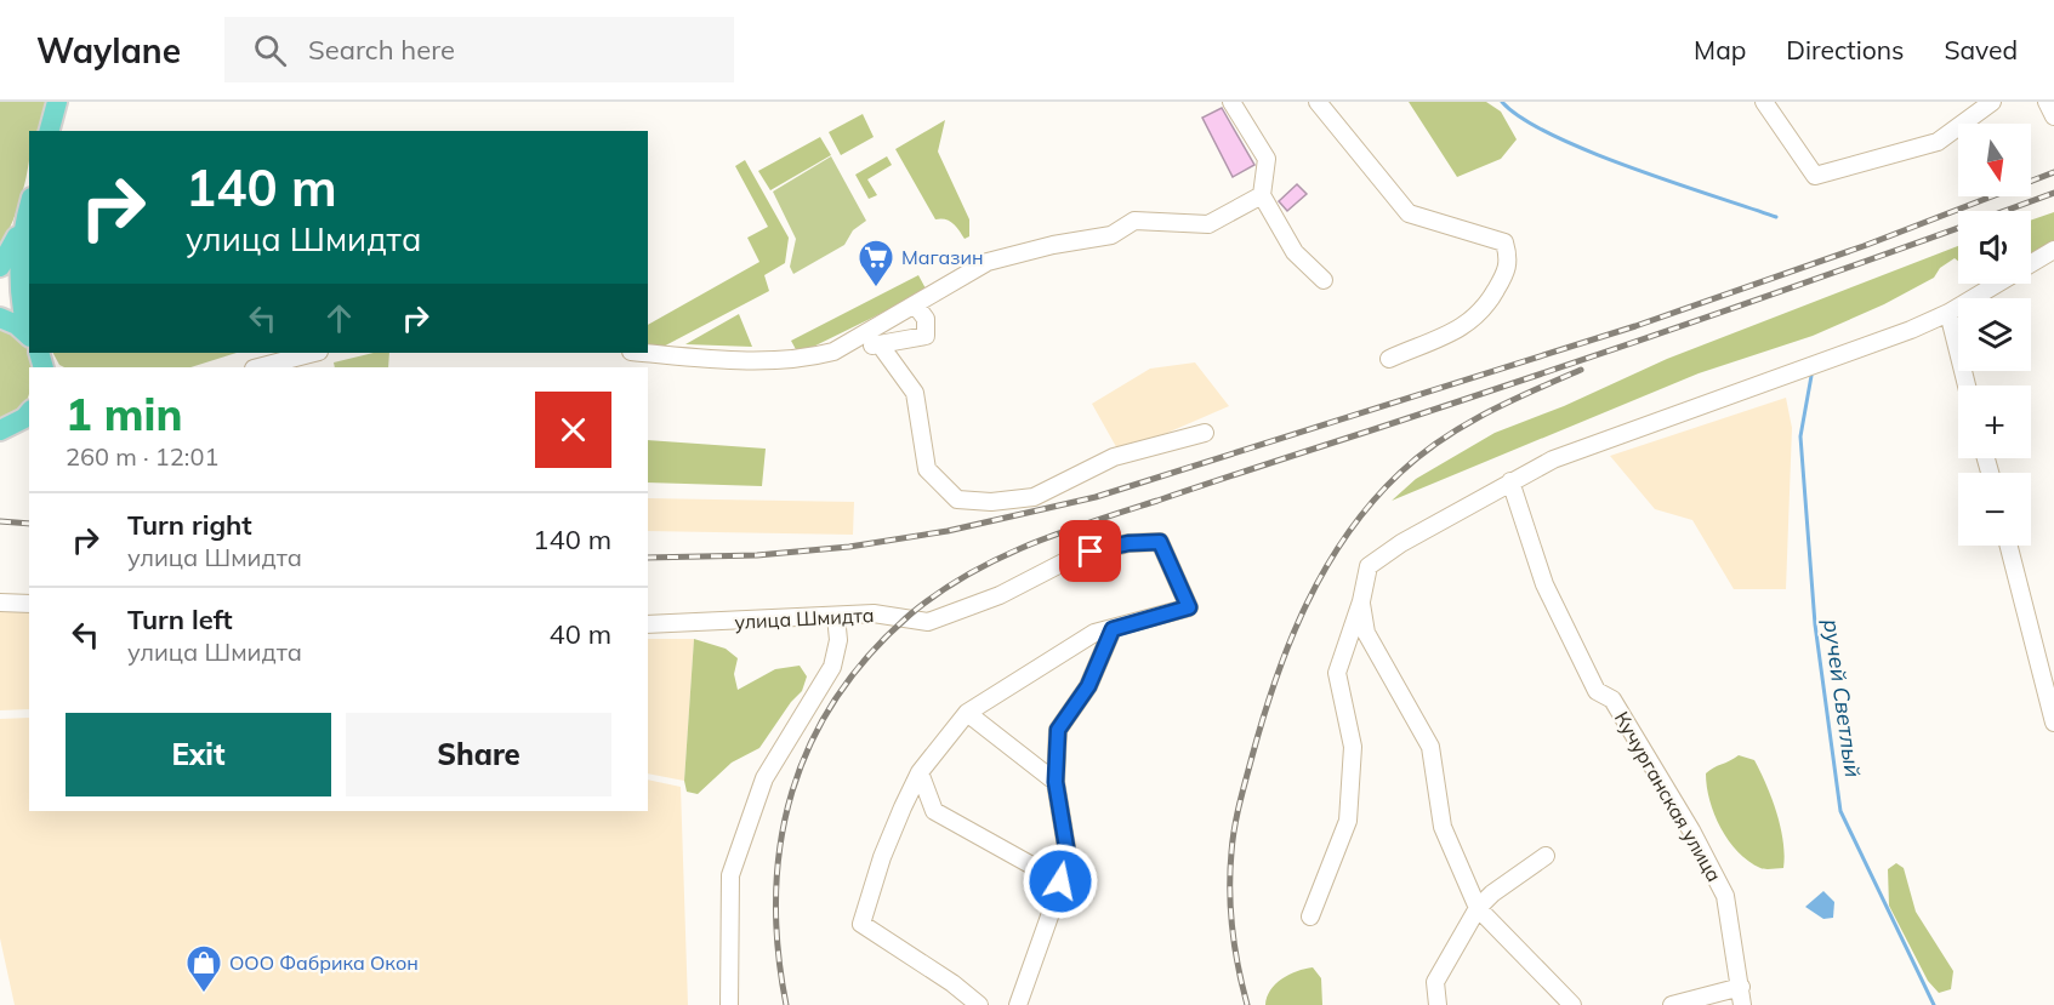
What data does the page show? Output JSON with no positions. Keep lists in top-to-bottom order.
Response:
{
  "streets": {
    "street": ["улица Шмидта", "Кучурганская улица"]
  },
  "water": ["ручей Светлый"],
  "places": {
    "supermarket": ["Магазин"],
    "shop": ["ООО Фабрика Окон"]
  },
  "north": "bottom",
  "page": {
    "header": "Waylane",
    "search": "Search here",
    "nav": ["Map", "Directions", "Saved"],
    "map_buttons": ["+", "−"],
    "turn": ["140 m", "улица Шмидта"],
    "heading": ["1 min", "260 m · 12:01"],
    "list": [
      {
        "name": "Turn right",
        "note": "улица Шмидта",
        "value": "140 m"
      },
      {
        "name": "Turn left",
        "note": "улица Шмидта",
        "value": "40 m"
      }
    ],
    "buttons": ["Exit", "Share"]
  }
}
